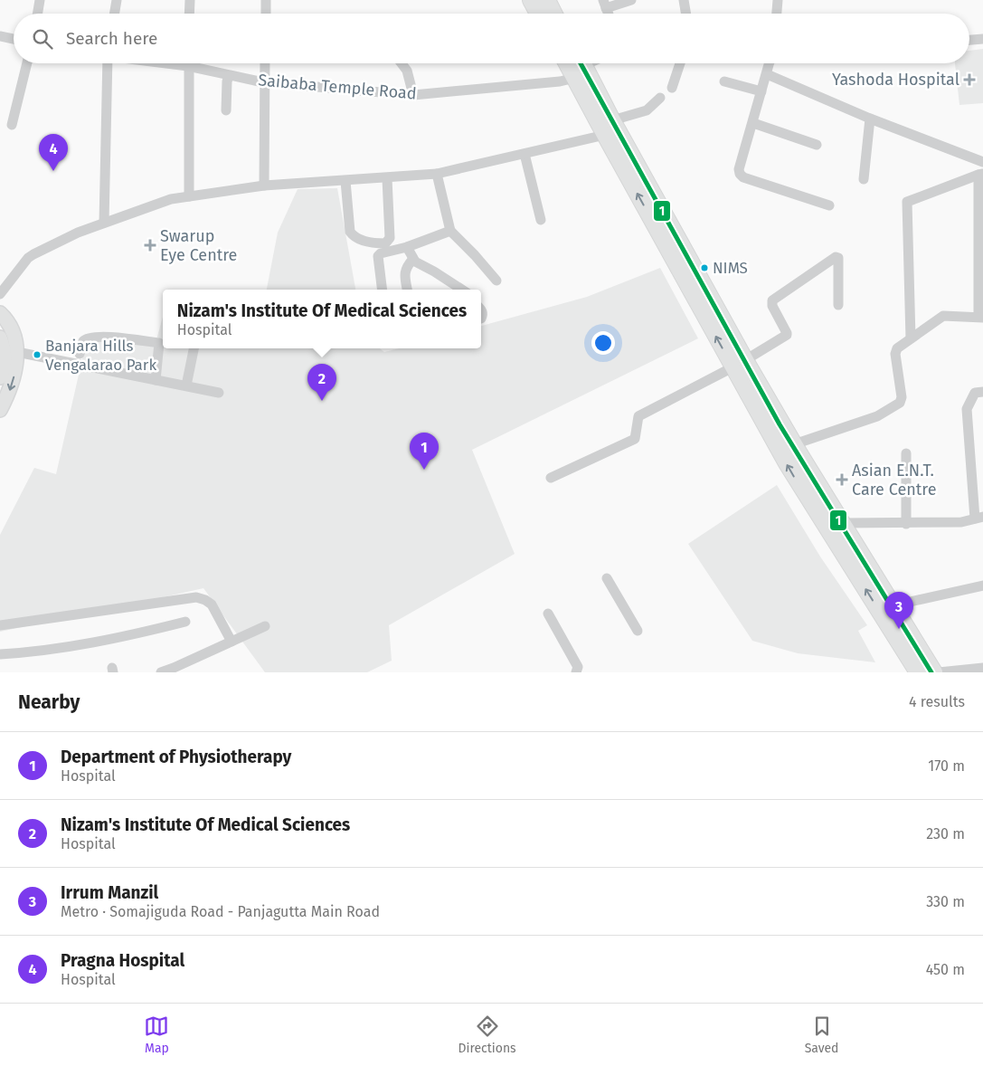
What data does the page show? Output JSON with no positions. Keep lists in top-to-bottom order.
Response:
{
  "streets": {
    "street": ["Saibaba Temple Road"]
  },
  "places": {
    "health": ["Yashoda Hospital", "Swarup Eye Centre", "Asian E.N.T. Care Centre"],
    "other": ["NIMS", "Banjara Hills Vengalarao Park"]
  },
  "lines": ["transit line 1"],
  "page": {
    "search": "Search here",
    "pins": [
      "4",
      "2",
      "1",
      "3"
    ],
    "popup": ["Nizam's Institute Of Medical Sciences", "Hospital"],
    "heading": ["Nearby", "4 results"],
    "list": [
      {
        "mark": "1",
        "name": "Department of Physiotherapy",
        "note": "Hospital",
        "value": "170 m"
      },
      {
        "mark": "2",
        "name": "Nizam's Institute Of Medical Sciences",
        "note": "Hospital",
        "value": "230 m"
      },
      {
        "mark": "3",
        "name": "Irrum Manzil",
        "note": "Metro · Somajiguda Road - Panjagutta Main Road",
        "value": "330 m"
      },
      {
        "mark": "4",
        "name": "Pragna Hospital",
        "note": "Hospital",
        "value": "450 m"
      }
    ],
    "nav": ["Map", "Directions", "Saved"]
  }
}
